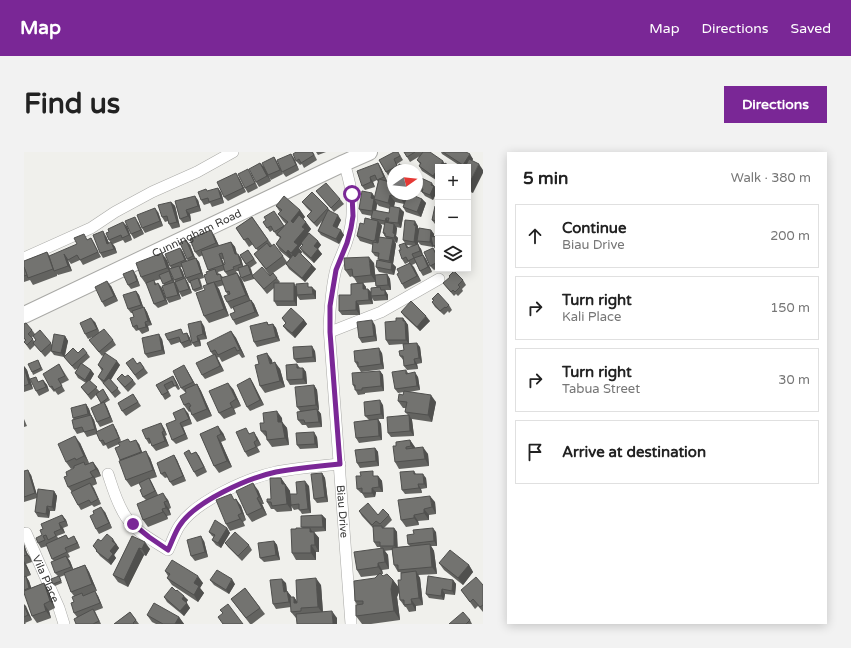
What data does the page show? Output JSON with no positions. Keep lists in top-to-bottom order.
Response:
{
  "streets": {
    "main road": ["Cunningham Road"],
    "street": ["Biau Drive", "Vila Place"]
  },
  "crossings": [
    ["Cunningham Road", "Biau Drive"]
  ],
  "north": "right",
  "page": {
    "header": "Map",
    "nav": ["Map", "Directions", "Saved"],
    "buttons": "Directions",
    "title": "Find us",
    "heading": ["5 min", "Walk · 380 m"],
    "map_buttons": ["+", "−"],
    "list": [
      ["Continue", "Biau Drive", "200 m"],
      ["Turn right", "Kali Place", "150 m"],
      ["Turn right", "Tabua Street", "30 m"],
      "Arrive at destination"
    ]
  }
}
